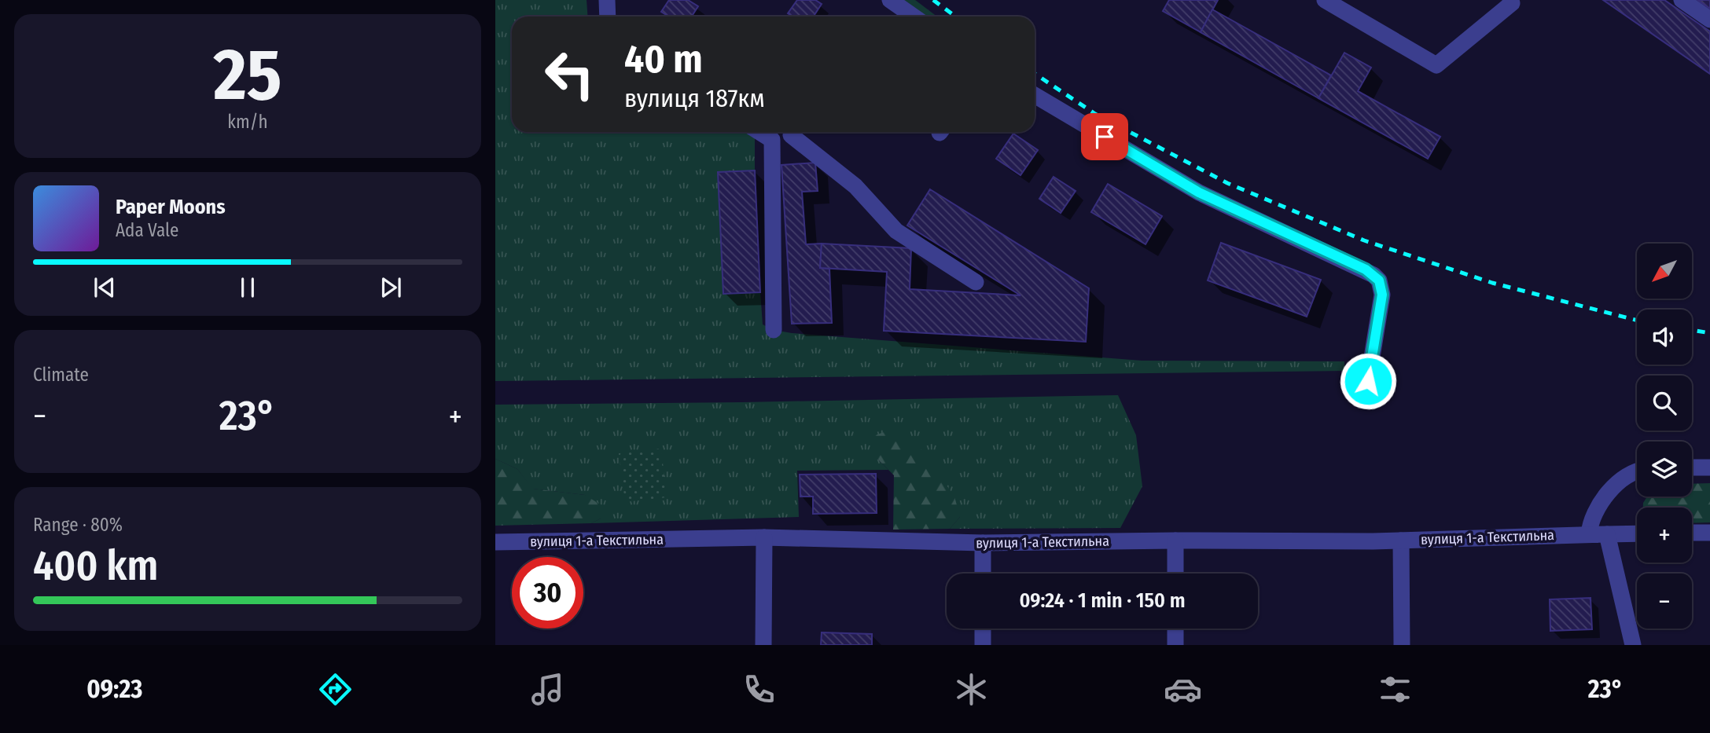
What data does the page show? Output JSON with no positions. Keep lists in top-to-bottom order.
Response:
{
  "streets": {
    "street": ["вулиця 1-а Текстильна"]
  },
  "north": "bottom left",
  "page": {
    "tile": [
      ["25", "km/h"],
      "Climate",
      ["Range · 80%", "400 km"]
    ],
    "turn": ["40 m", "вулиця 187км"],
    "song": ["Paper Moons", "Ada Vale"],
    "map_buttons": ["+", "−"],
    "heat": ["−", "23°", "+"],
    "limit": "30",
    "trip": "09:24 · 1 min · 150 m",
    "tabs": ["09:23", "23°"]
  }
}
